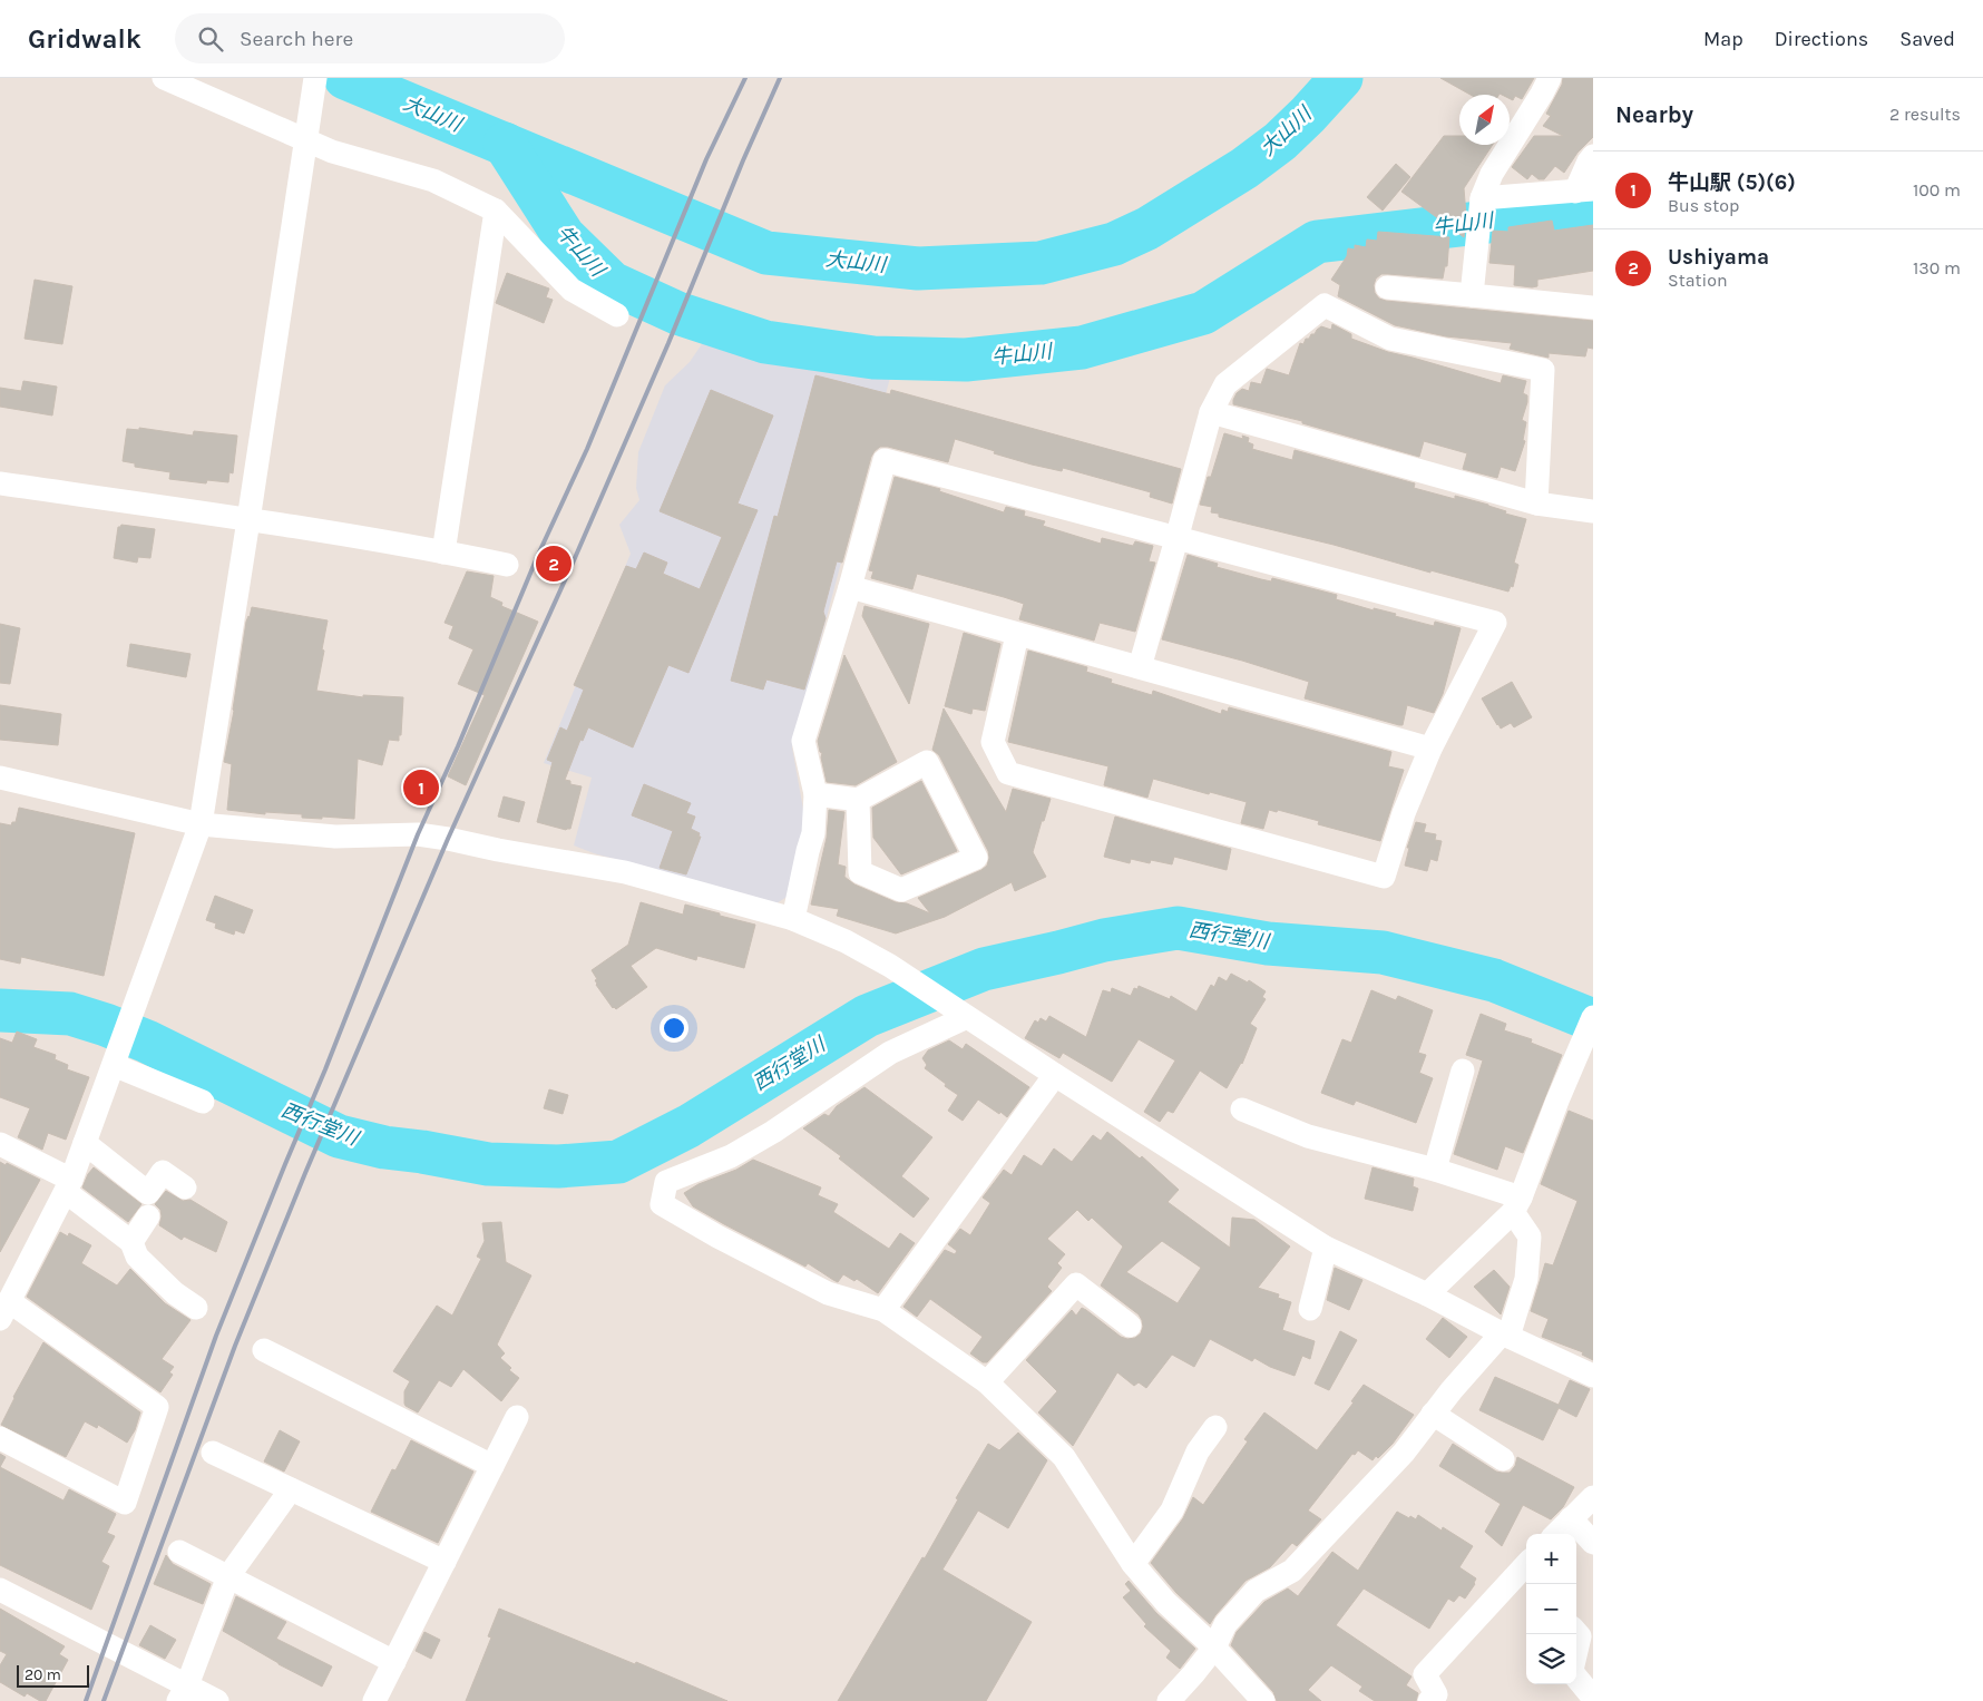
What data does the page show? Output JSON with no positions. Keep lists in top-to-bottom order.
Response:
{
  "water": ["大山川", "牛山川", "西行堂川"],
  "scale_bar": "20 m",
  "north": "top right",
  "page": {
    "header": "Gridwalk",
    "search": "Search here",
    "nav": ["Map", "Directions", "Saved"],
    "heading": ["Nearby", "2 results"],
    "list": [
      {
        "mark": "1",
        "name": "牛山駅 (5)(6)",
        "note": "Bus stop",
        "value": "100 m"
      },
      {
        "mark": "2",
        "name": "Ushiyama",
        "note": "Station",
        "value": "130 m"
      }
    ],
    "pins": ["2", "1"],
    "map_buttons": ["+", "−"],
    "scale": "20 m"
  }
}
